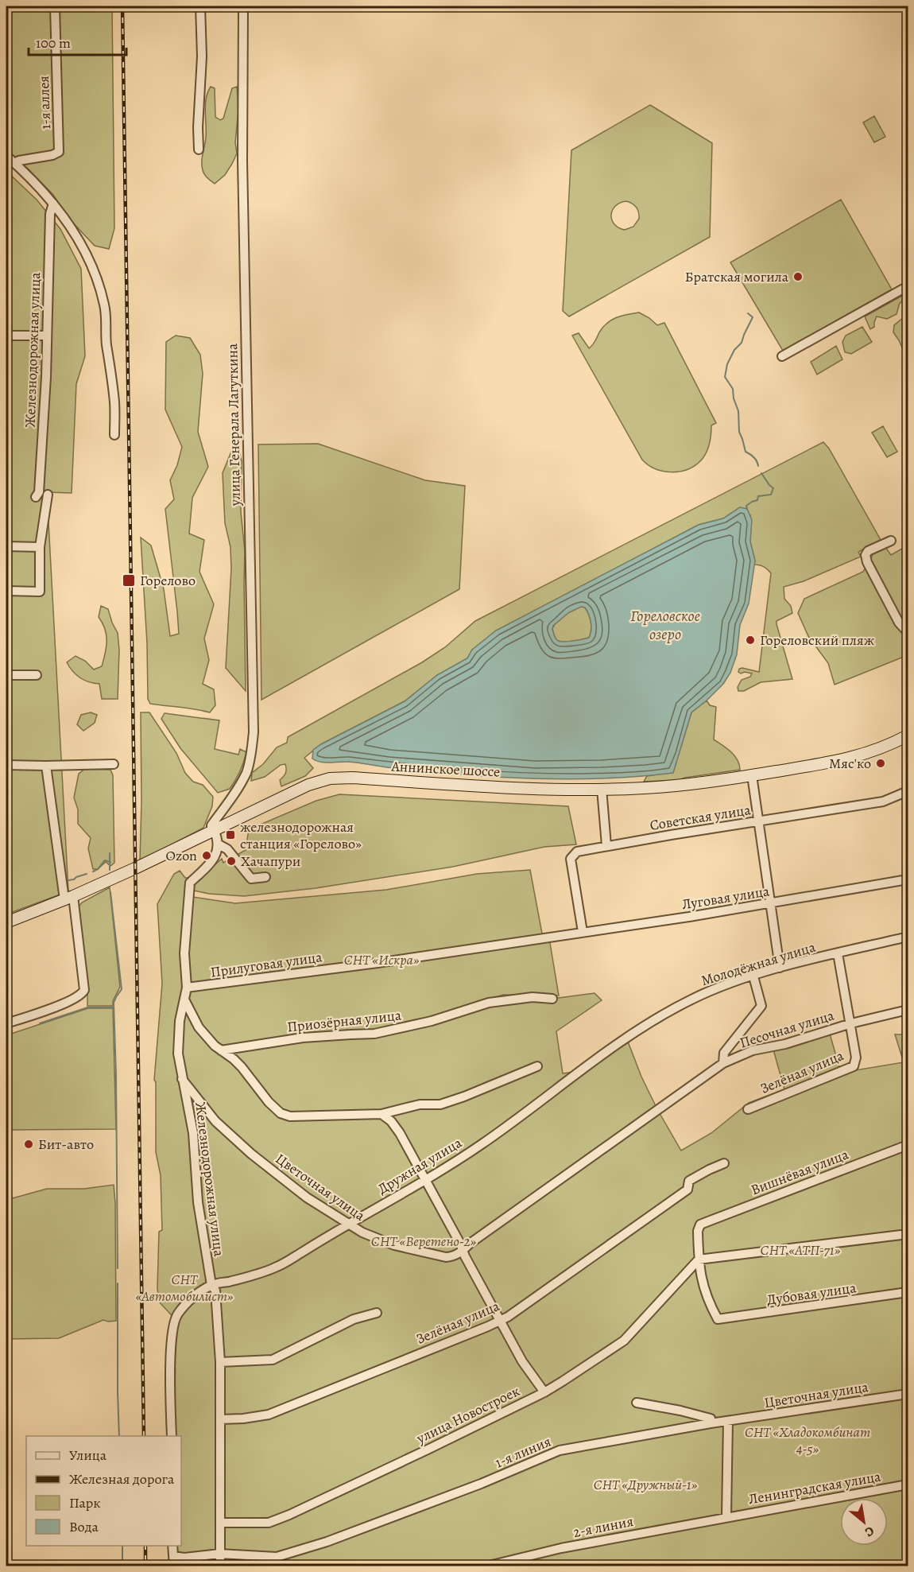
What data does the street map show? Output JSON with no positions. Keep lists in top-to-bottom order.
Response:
{
  "streets": {
    "main road": ["Аннинское шоссе"],
    "street": [
      "1-я аллея",
      "Железнодорожная улица",
      "улица Генерала Лагуткина",
      "Советская улица",
      "Луговая улица",
      "Молодёжная улица",
      "Прилуговая улица",
      "Приозёрная улица",
      "Песочная улица",
      "Зелёная улица",
      "Дружная улица",
      "Вишнёвая улица",
      "Цветочная улица",
      "Дубовая улица",
      "улица Новостроек",
      "1-я линия",
      "Ленинградская улица",
      "2-я линия"
    ]
  },
  "crossings": [
    ["Железнодорожная улица", "Прилуговая улица"],
    ["Железнодорожная улица", "Зелёная улица"],
    ["Железнодорожная улица", "Дружная улица"],
    ["Железнодорожная улица", "Цветочная улица"],
    ["Железнодорожная улица", "улица Новостроек"],
    ["Железнодорожная улица", "1-я линия"],
    ["улица Генерала Лагуткина", "Аннинское шоссе"],
    ["Советская улица", "Луговая улица"],
    ["Луговая улица", "Прилуговая улица"],
    ["Молодёжная улица", "Дружная улица"],
    ["Песочная улица", "Зелёная улица"],
    ["Песочная улица", "Цветочная улица"],
    ["Дружная улица", "Цветочная улица"],
    ["Вишнёвая улица", "Дубовая улица"],
    ["Вишнёвая улица", "улица Новостроек"],
    ["Цветочная улица", "1-я линия"],
    ["Дубовая улица", "улица Новостроек"],
    ["Ленинградская улица", "2-я линия"]
  ],
  "water": ["Гореловское озеро"],
  "parks": [
    "СНТ «Искра»",
    "СНТ «Веретено-2»",
    "СНТ «АТП-71»",
    "СНТ «Автомобилист»",
    "СНТ «Хладокомбинат 4-5»",
    "СНТ «Дружный-1»"
  ],
  "places": {
    "other": [
      "Братская могила",
      "Гореловский пляж",
      "Мяс'ко",
      "Ozon",
      "Хачапури",
      "Бит-авто"
    ],
    "transit": ["Горелово", "железнодорожная станция «Горелово»"]
  },
  "legend": [
    "Улица",
    "Железная дорога",
    "Парк",
    "Вода"
  ],
  "scale_bar": "100 m",
  "north": "bottom right"
}
